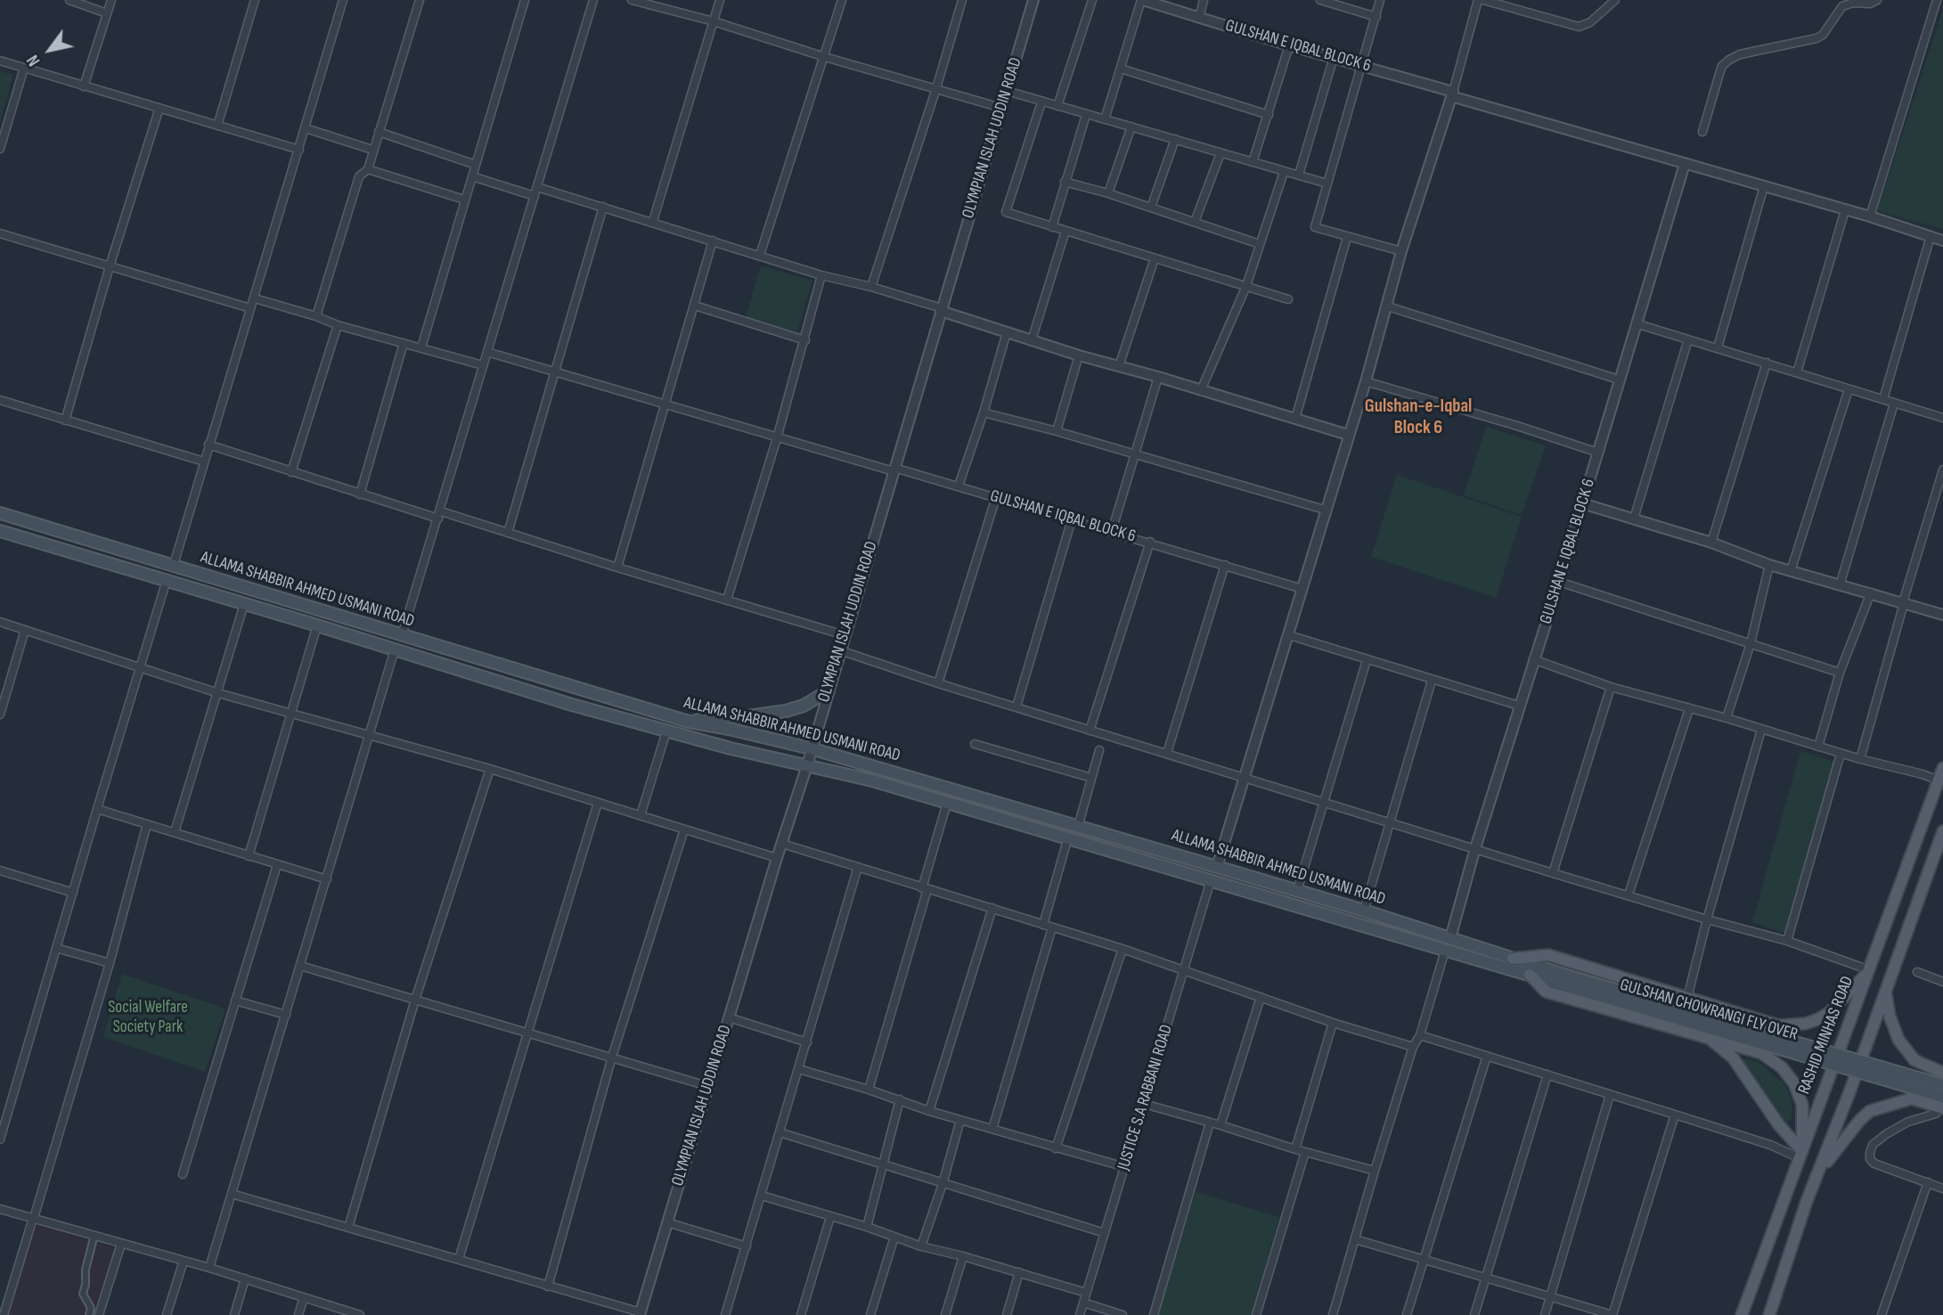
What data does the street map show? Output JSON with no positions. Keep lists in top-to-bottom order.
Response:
{
  "streets": {
    "main road": ["ALLAMA SHABBIR AHMED USMANI ROAD", "GULSHAN CHOWRANGI FLY OVER", "RASHID MINHAS ROAD"],
    "street": ["GULSHAN E IQBAL BLOCK 6", "OLYMPIAN ISLAH UDDIN ROAD", "JUSTICE S.A RABBANI ROAD"]
  },
  "crossings": [
    ["GULSHAN E IQBAL BLOCK 6", "OLYMPIAN ISLAH UDDIN ROAD"],
    ["GULSHAN E IQBAL BLOCK 6", "ALLAMA SHABBIR AHMED USMANI ROAD"],
    ["OLYMPIAN ISLAH UDDIN ROAD", "ALLAMA SHABBIR AHMED USMANI ROAD"],
    ["ALLAMA SHABBIR AHMED USMANI ROAD", "GULSHAN CHOWRANGI FLY OVER"],
    ["ALLAMA SHABBIR AHMED USMANI ROAD", "JUSTICE S.A RABBANI ROAD"]
  ],
  "districts": ["Gulshan-e-Iqbal Block 6"],
  "parks": ["Social Welfare Society Park"],
  "north": "bottom left"
}
